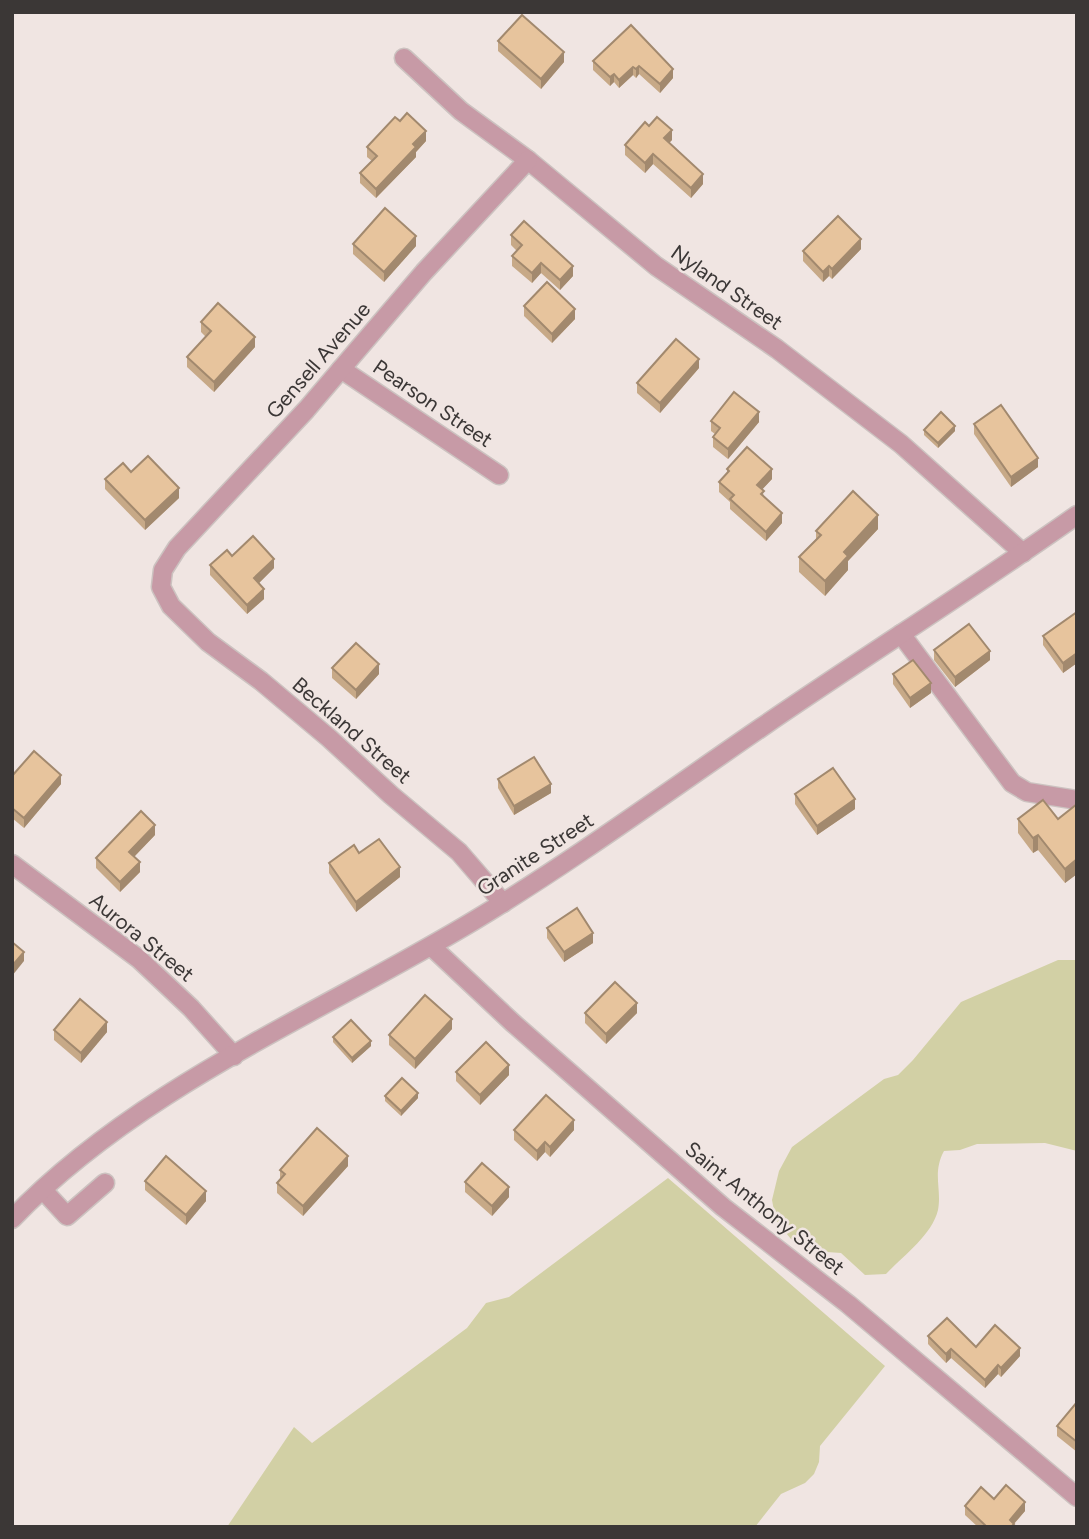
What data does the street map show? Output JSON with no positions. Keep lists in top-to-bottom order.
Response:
{
  "streets": {
    "street": [
      "Nyland Street",
      "Gensell Avenue",
      "Pearson Street",
      "Beckland Street",
      "Granite Street",
      "Aurora Street",
      "Saint Anthony Street"
    ]
  },
  "crossings": [
    ["Nyland Street", "Gensell Avenue"],
    ["Nyland Street", "Granite Street"],
    ["Gensell Avenue", "Pearson Street"],
    ["Gensell Avenue", "Beckland Street"],
    ["Beckland Street", "Granite Street"],
    ["Granite Street", "Aurora Street"],
    ["Granite Street", "Saint Anthony Street"]
  ]
}
